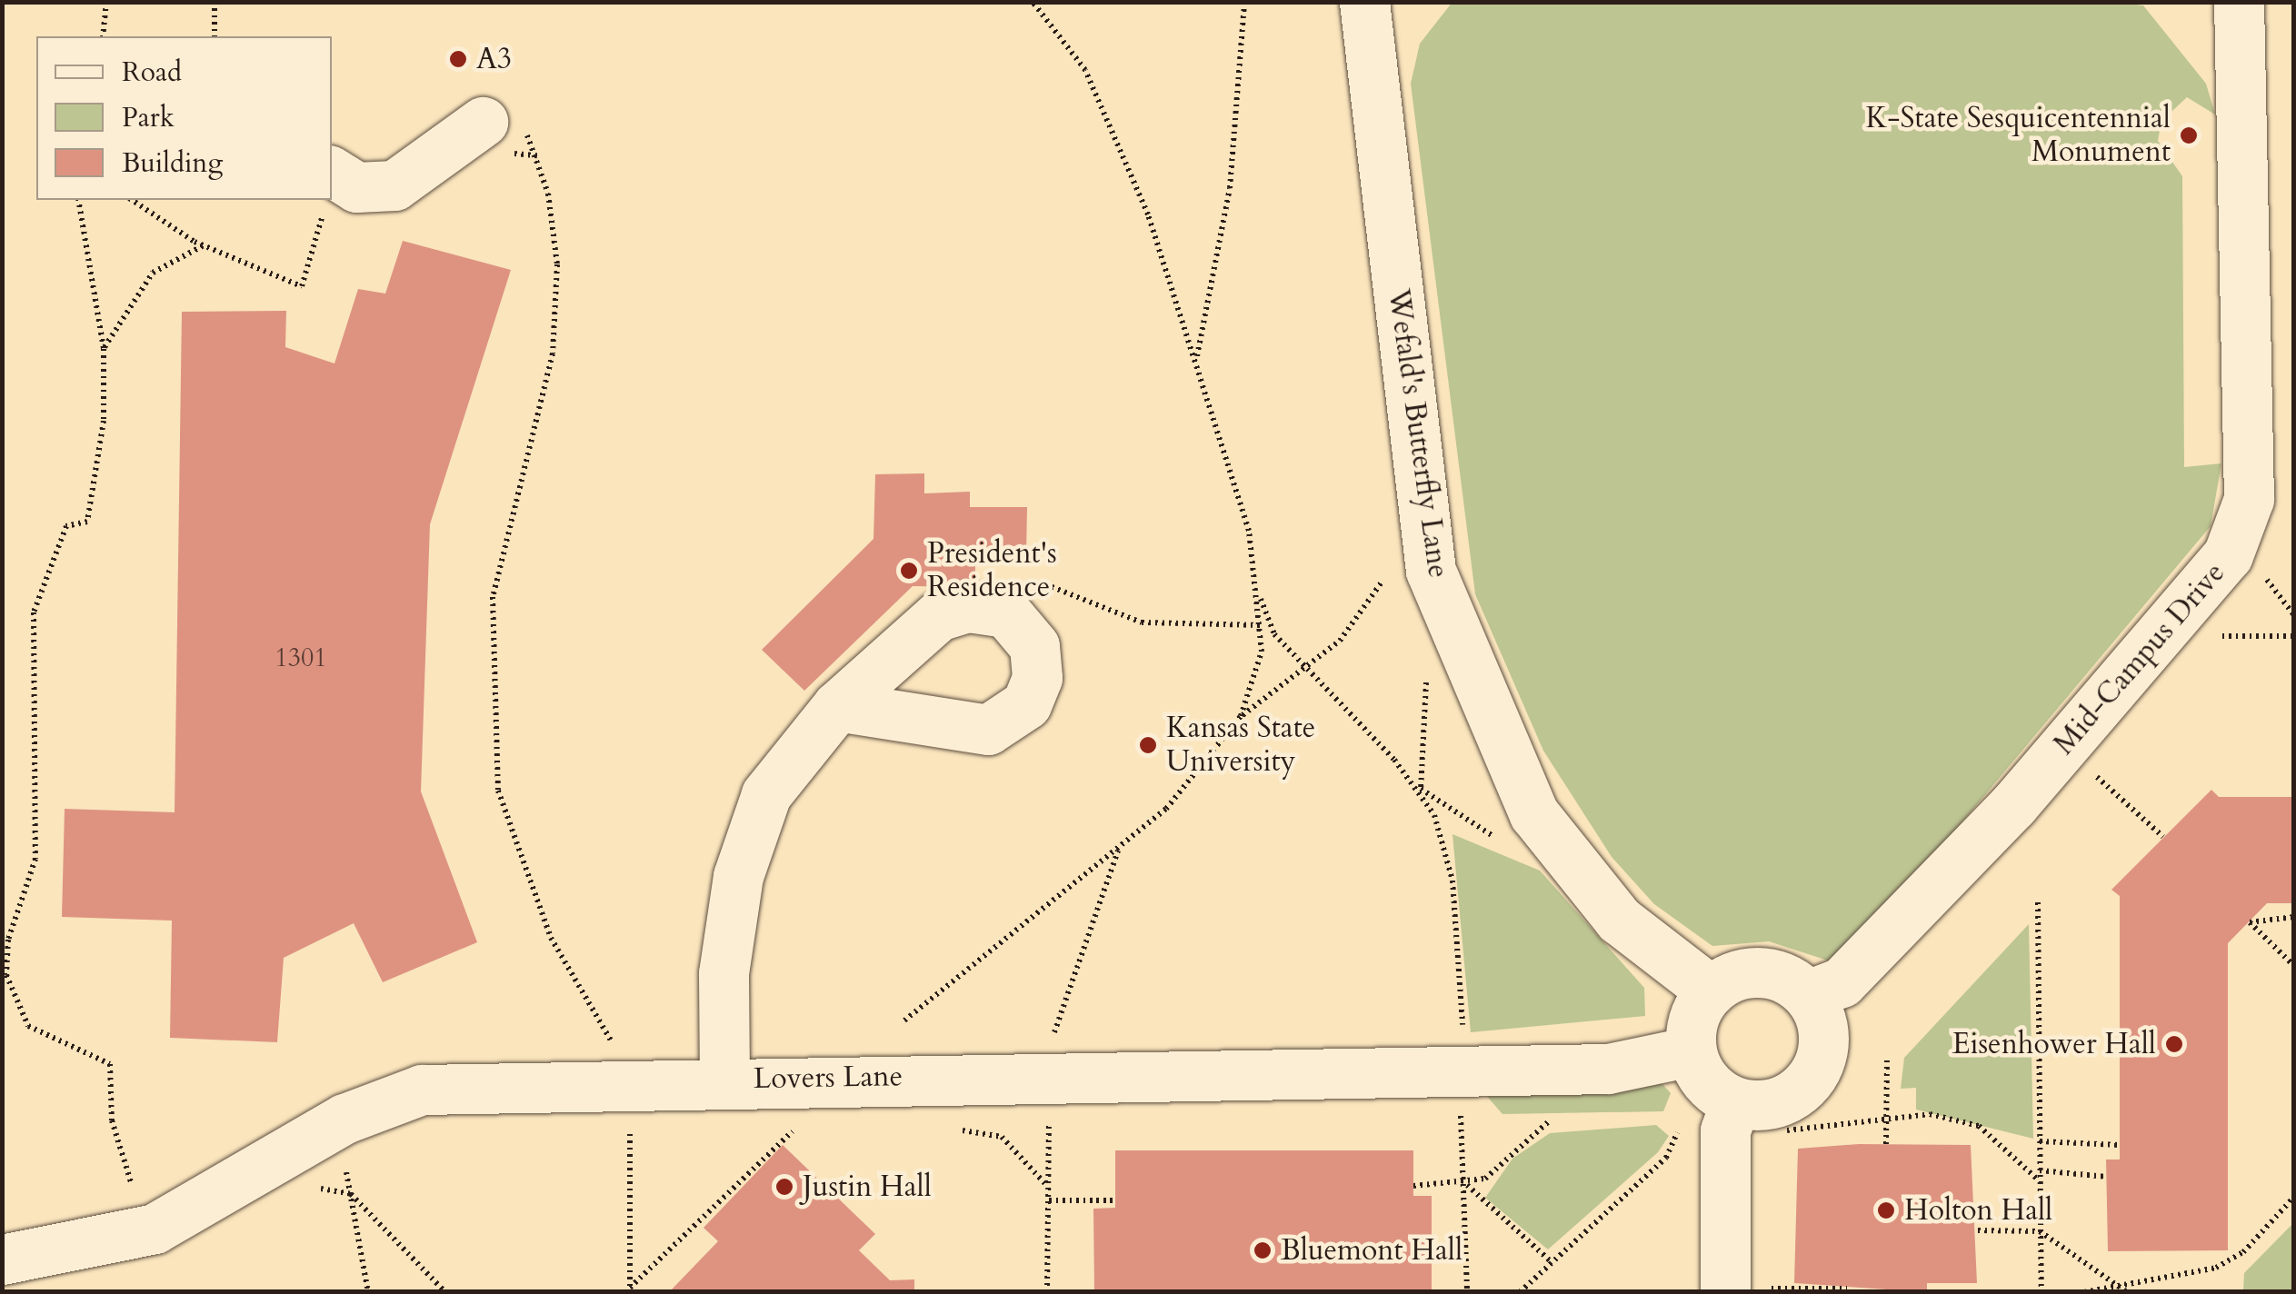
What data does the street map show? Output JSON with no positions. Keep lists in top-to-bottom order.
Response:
{
  "streets": {
    "street": ["Wefald's Butterfly Lane", "Mid-Campus Drive", "Lovers Lane"]
  },
  "crossings": [
    ["Wefald's Butterfly Lane", "Mid-Campus Drive"],
    ["Wefald's Butterfly Lane", "Lovers Lane"],
    ["Mid-Campus Drive", "Lovers Lane"]
  ],
  "places": [
    "A3",
    "K-State Sesquicentennial Monument",
    "President's Residence",
    "Kansas State University",
    "Eisenhower Hall",
    "Justin Hall",
    "Holton Hall",
    "Bluemont Hall"
  ],
  "house_numbers": ["1301"],
  "legend": ["Road", "Park", "Building"]
}
